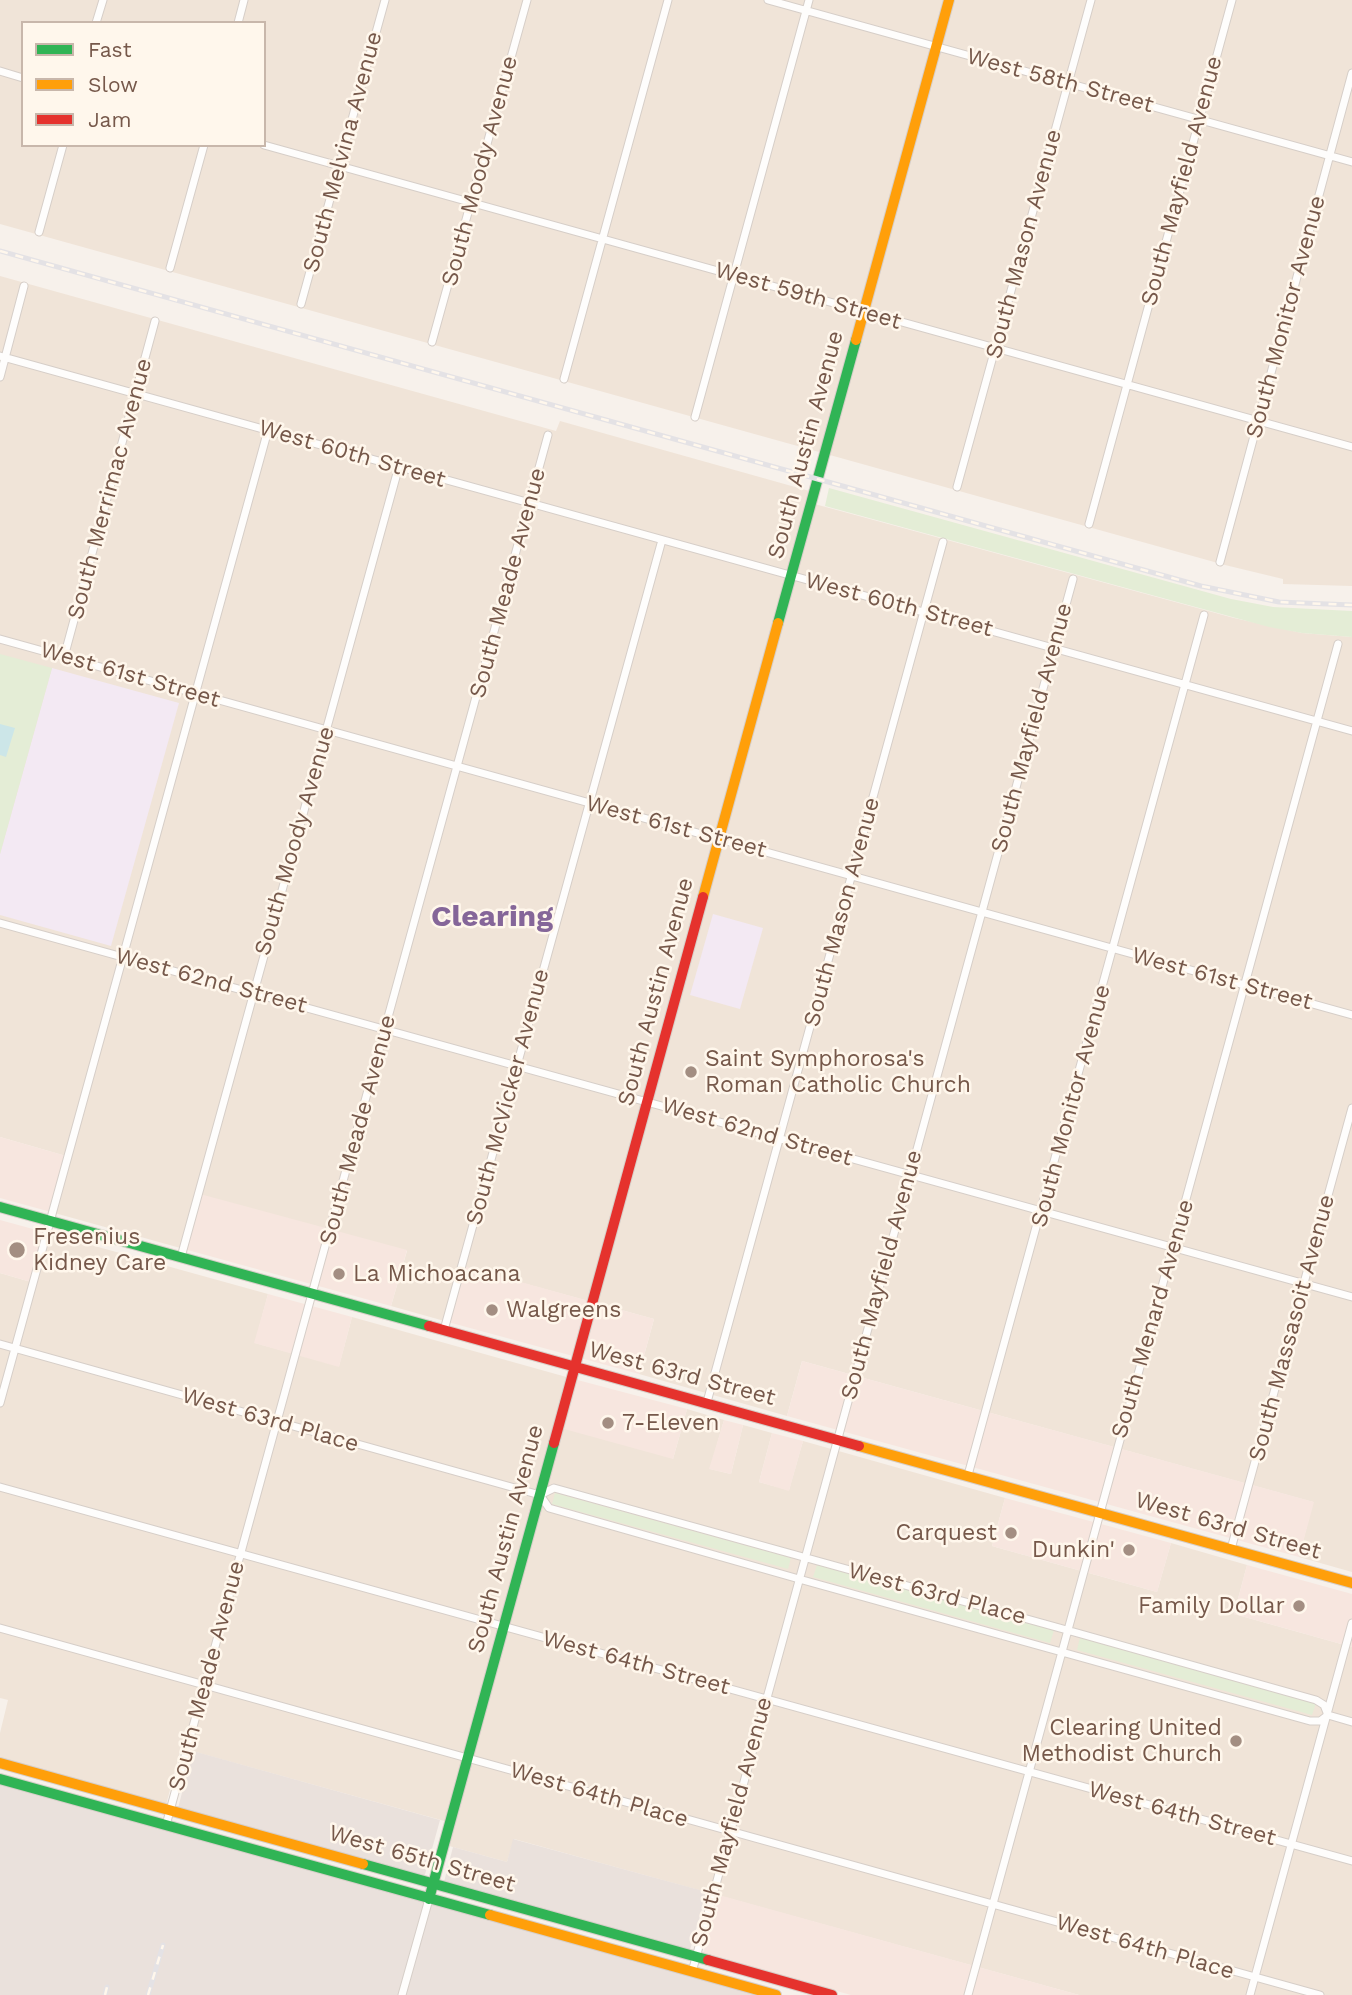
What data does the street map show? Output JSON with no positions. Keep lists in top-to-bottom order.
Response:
{
  "streets": {
    "street": [
      "West 58th Street",
      "South Melvina Avenue",
      "South Moody Avenue",
      "South Mayfield Avenue",
      "South Mason Avenue",
      "West 59th Street",
      "South Monitor Avenue",
      "South Austin Avenue",
      "West 60th Street",
      "South Merrimac Avenue",
      "South Meade Avenue",
      "West 61st Street",
      "West 62nd Street",
      "South McVicker Avenue",
      "South Menard Avenue",
      "South Massasoit Avenue",
      "West 63rd Street",
      "West 63rd Place",
      "West 64th Street",
      "West 64th Place",
      "West 65th Street"
    ]
  },
  "crossings": [
    ["West 58th Street", "South Mayfield Avenue"],
    ["West 58th Street", "South Mason Avenue"],
    ["West 58th Street", "South Monitor Avenue"],
    ["West 58th Street", "South Austin Avenue"],
    ["South Melvina Avenue", "West 59th Street"],
    ["South Moody Avenue", "West 59th Street"],
    ["South Moody Avenue", "West 60th Street"],
    ["South Moody Avenue", "West 61st Street"],
    ["South Moody Avenue", "West 62nd Street"],
    ["South Moody Avenue", "West 63rd Street"],
    ["South Mayfield Avenue", "West 59th Street"],
    ["South Mayfield Avenue", "West 60th Street"],
    ["South Mayfield Avenue", "West 61st Street"],
    ["South Mayfield Avenue", "West 62nd Street"],
    ["South Mayfield Avenue", "West 63rd Street"],
    ["South Mayfield Avenue", "West 63rd Place"],
    ["South Mayfield Avenue", "West 64th Street"],
    ["South Mayfield Avenue", "West 64th Place"],
    ["South Mayfield Avenue", "West 65th Street"],
    ["South Mason Avenue", "West 59th Street"],
    ["South Mason Avenue", "West 60th Street"],
    ["South Mason Avenue", "West 61st Street"],
    ["South Mason Avenue", "West 62nd Street"],
    ["South Mason Avenue", "West 63rd Street"],
    ["West 59th Street", "South Monitor Avenue"],
    ["West 59th Street", "South Austin Avenue"],
    ["South Monitor Avenue", "West 60th Street"],
    ["South Monitor Avenue", "West 61st Street"],
    ["South Monitor Avenue", "West 62nd Street"],
    ["South Monitor Avenue", "West 63rd Street"],
    ["South Austin Avenue", "West 60th Street"],
    ["South Austin Avenue", "West 61st Street"],
    ["South Austin Avenue", "West 62nd Street"],
    ["South Austin Avenue", "West 63rd Street"],
    ["South Austin Avenue", "West 63rd Place"],
    ["South Austin Avenue", "West 64th Street"],
    ["South Austin Avenue", "West 64th Place"],
    ["South Austin Avenue", "West 65th Street"],
    ["West 60th Street", "South Merrimac Avenue"],
    ["West 60th Street", "South Meade Avenue"],
    ["West 60th Street", "South McVicker Avenue"],
    ["West 60th Street", "South Menard Avenue"],
    ["South Merrimac Avenue", "West 61st Street"],
    ["South Meade Avenue", "West 61st Street"],
    ["South Meade Avenue", "West 62nd Street"],
    ["South Meade Avenue", "West 63rd Street"],
    ["South Meade Avenue", "West 63rd Place"],
    ["South Meade Avenue", "West 64th Street"],
    ["South Meade Avenue", "West 64th Place"],
    ["South Meade Avenue", "West 65th Street"],
    ["West 61st Street", "South McVicker Avenue"],
    ["West 61st Street", "South Menard Avenue"],
    ["West 62nd Street", "South McVicker Avenue"],
    ["West 62nd Street", "South Menard Avenue"],
    ["West 62nd Street", "South Massasoit Avenue"],
    ["South McVicker Avenue", "West 63rd Street"],
    ["South Menard Avenue", "West 63rd Street"],
    ["South Menard Avenue", "West 63rd Place"],
    ["South Menard Avenue", "West 64th Street"],
    ["South Menard Avenue", "West 64th Place"],
    ["South Massasoit Avenue", "West 63rd Street"]
  ],
  "districts": ["Clearing"],
  "places": [
    "Saint Symphorosa's Roman Catholic Church",
    "Fresenius Kidney Care",
    "La Michoacana",
    "Walgreens",
    "7-Eleven",
    "Carquest",
    "Dunkin'",
    "Family Dollar",
    "Clearing United Methodist Church"
  ],
  "legend": ["Fast", "Slow", "Jam"]
}
